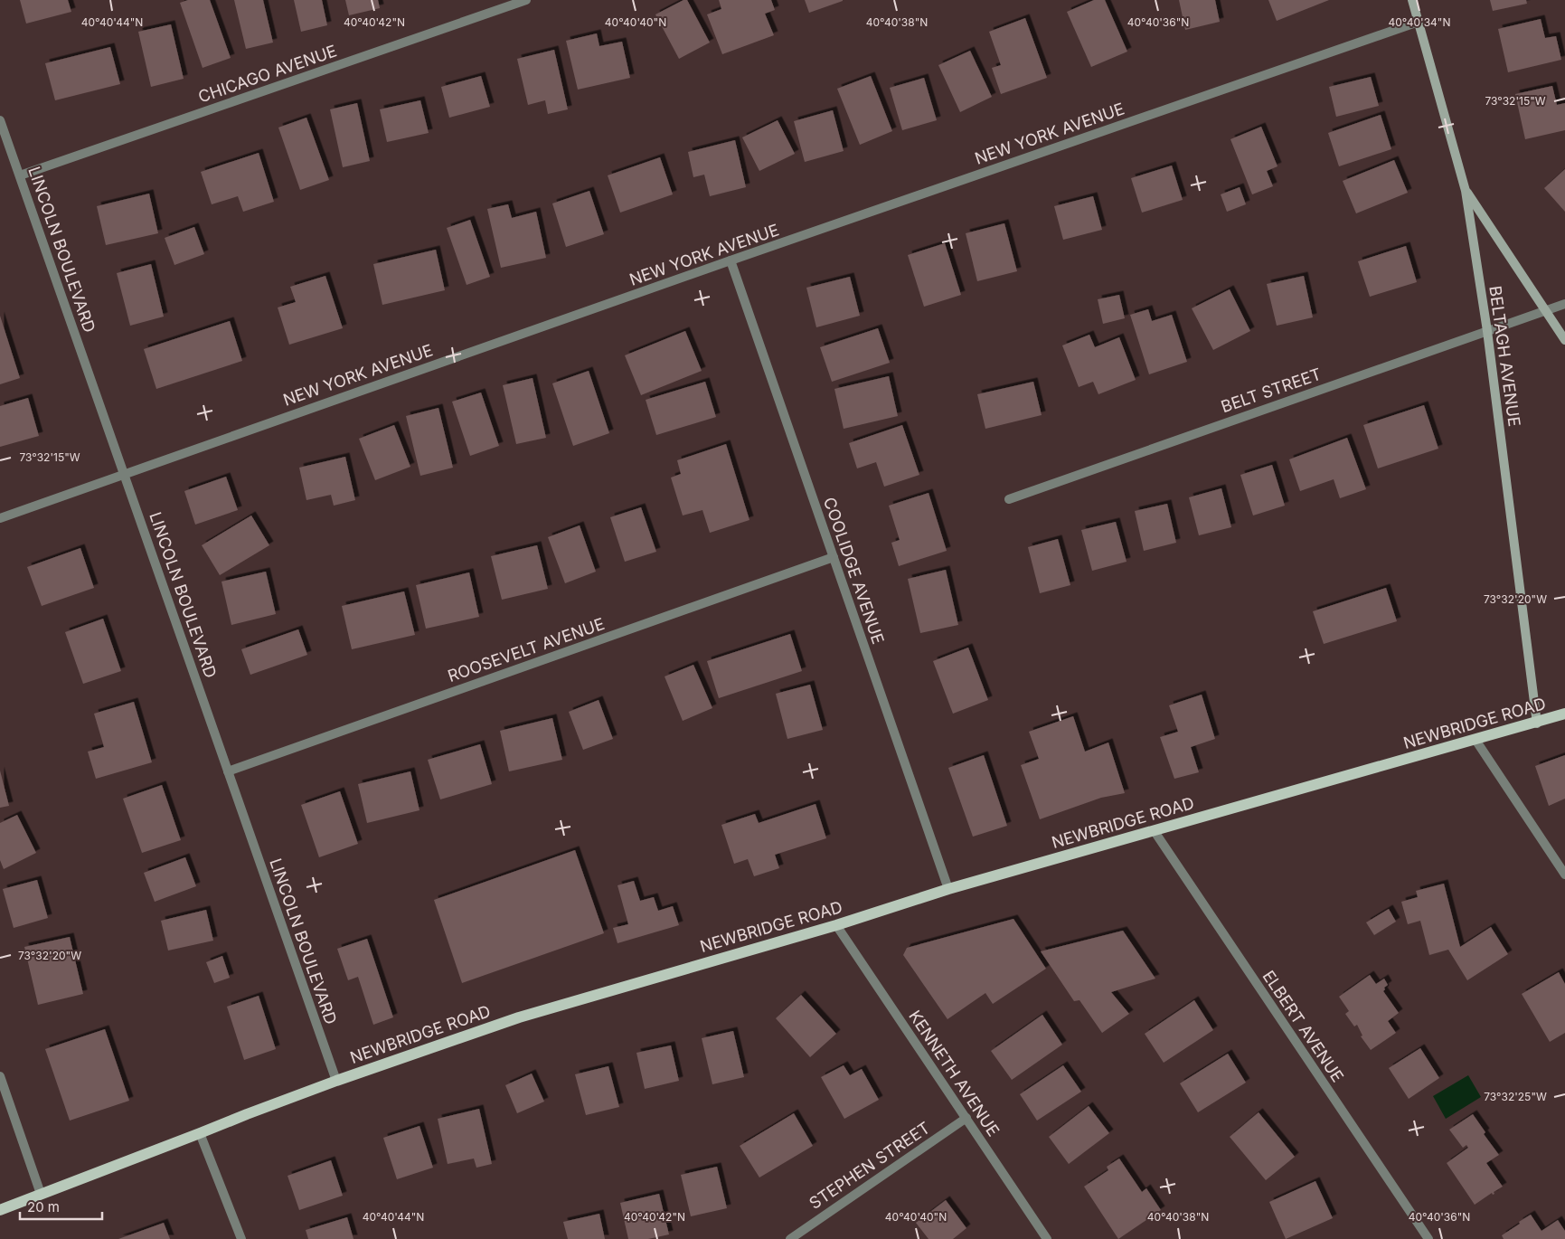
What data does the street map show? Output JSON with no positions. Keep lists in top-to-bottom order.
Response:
{
  "streets": {
    "main road": ["NEWBRIDGE ROAD"],
    "street": [
      "CHICAGO AVENUE",
      "NEW YORK AVENUE",
      "LINCOLN BOULEVARD",
      "BELTAGH AVENUE",
      "BELT STREET",
      "COOLIDGE AVENUE",
      "ROOSEVELT AVENUE",
      "ELBERT AVENUE",
      "KENNETH AVENUE",
      "STEPHEN STREET"
    ]
  },
  "crossings": [
    ["CHICAGO AVENUE", "LINCOLN BOULEVARD"],
    ["NEW YORK AVENUE", "LINCOLN BOULEVARD"],
    ["NEW YORK AVENUE", "BELTAGH AVENUE"],
    ["NEW YORK AVENUE", "COOLIDGE AVENUE"],
    ["LINCOLN BOULEVARD", "ROOSEVELT AVENUE"],
    ["LINCOLN BOULEVARD", "NEWBRIDGE ROAD"],
    ["BELTAGH AVENUE", "BELT STREET"],
    ["BELTAGH AVENUE", "NEWBRIDGE ROAD"],
    ["COOLIDGE AVENUE", "ROOSEVELT AVENUE"],
    ["COOLIDGE AVENUE", "NEWBRIDGE ROAD"],
    ["NEWBRIDGE ROAD", "ELBERT AVENUE"],
    ["NEWBRIDGE ROAD", "KENNETH AVENUE"],
    ["KENNETH AVENUE", "STEPHEN STREET"]
  ],
  "scale_bar": "20 m",
  "coordinates": [
    "40°40'44\"N",
    "40°40'42\"N",
    "40°40'40\"N",
    "40°40'38\"N",
    "40°40'36\"N",
    "40°40'34\"N",
    "73°32'15\"W",
    "73°32'20\"W",
    "73°32'25\"W"
  ]
}
